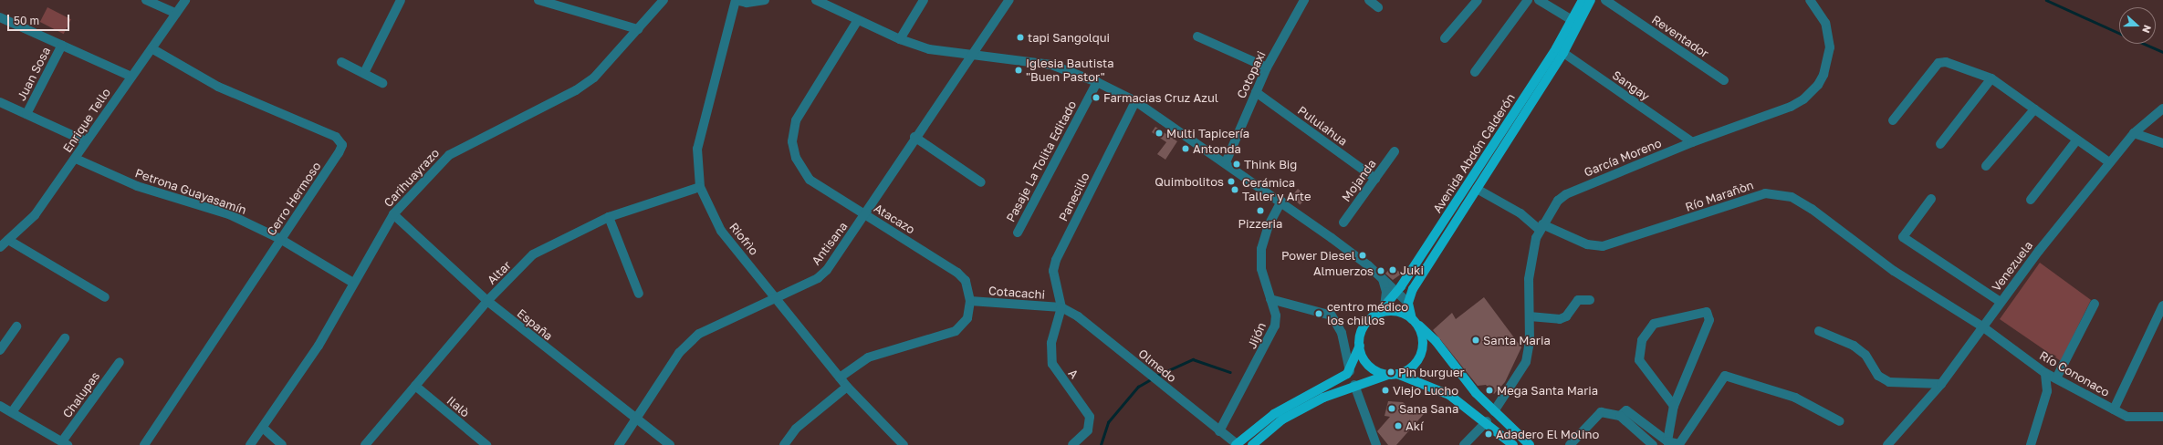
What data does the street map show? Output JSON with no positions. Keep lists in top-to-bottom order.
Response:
{
  "streets": {
    "main road": ["Avenida Abdón Calderón"],
    "street": [
      "Reventador",
      "Juan Sosa",
      "Cotopaxi",
      "Sangay",
      "Enrique Tello",
      "Pululahua",
      "García Moreno",
      "Pasaje La Tolita Editado",
      "Carihuayrazo",
      "Mojanda",
      "Petrona Guayasamín",
      "Río Marañòn",
      "Panecillo",
      "Cerro Hermoso",
      "Atacazo",
      "Riofrìo",
      "Antisana",
      "Venezuela",
      "Altar",
      "Cotacachi",
      "España",
      "Jijón",
      "Olmedo",
      "A",
      "Río Cononaco",
      "Chalupas",
      "Ilalò"
    ]
  },
  "crossings": [
    ["Cotopaxi", "Pululahua"],
    ["Sangay", "Avenida Abdón Calderón"],
    ["Sangay", "García Moreno"],
    ["Enrique Tello", "Petrona Guayasamín"],
    ["Enrique Tello", "Cerro Hermoso"],
    ["Pululahua", "Mojanda"],
    ["Avenida Abdón Calderón", "Río Marañòn"],
    ["García Moreno", "Río Marañòn"],
    ["Carihuayrazo", "Petrona Guayasamín"],
    ["Carihuayrazo", "España"],
    ["Petrona Guayasamín", "Cerro Hermoso"],
    ["Río Marañòn", "Venezuela"],
    ["Río Marañòn", "Río Cononaco"],
    ["Panecillo", "Cotacachi"],
    ["Panecillo", "Olmedo"],
    ["Panecillo", "A"],
    ["Atacazo", "Riofrìo"],
    ["Atacazo", "Antisana"],
    ["Atacazo", "Cotacachi"],
    ["Riofrìo", "Antisana"],
    ["Riofrìo", "Altar"],
    ["Antisana", "España"],
    ["Venezuela", "Río Cononaco"],
    ["Altar", "España"],
    ["Altar", "Ilalò"],
    ["Cotacachi", "Olmedo"],
    ["Cotacachi", "A"],
    ["Jijón", "Olmedo"],
    ["Olmedo", "A"]
  ],
  "places": [
    "tapi Sangolqui",
    "Iglesia Bautista \"Buen Pastor\"",
    "Farmacias Cruz Azul",
    "Multi Tapicería",
    "Antonda",
    "Think Big",
    "Quimbolitos",
    "Cerámica Taller y Arte",
    "Pizzeria",
    "Power Diesel",
    "Juki",
    "Almuerzos",
    "centro médico los chillos",
    "Santa Maria",
    "Pin burguer",
    "Viejo Lucho",
    "Mega Santa Maria",
    "Sana Sana",
    "Akí",
    "Adadero El Molino"
  ],
  "scale_bar": "50 m",
  "north": "right"
}
